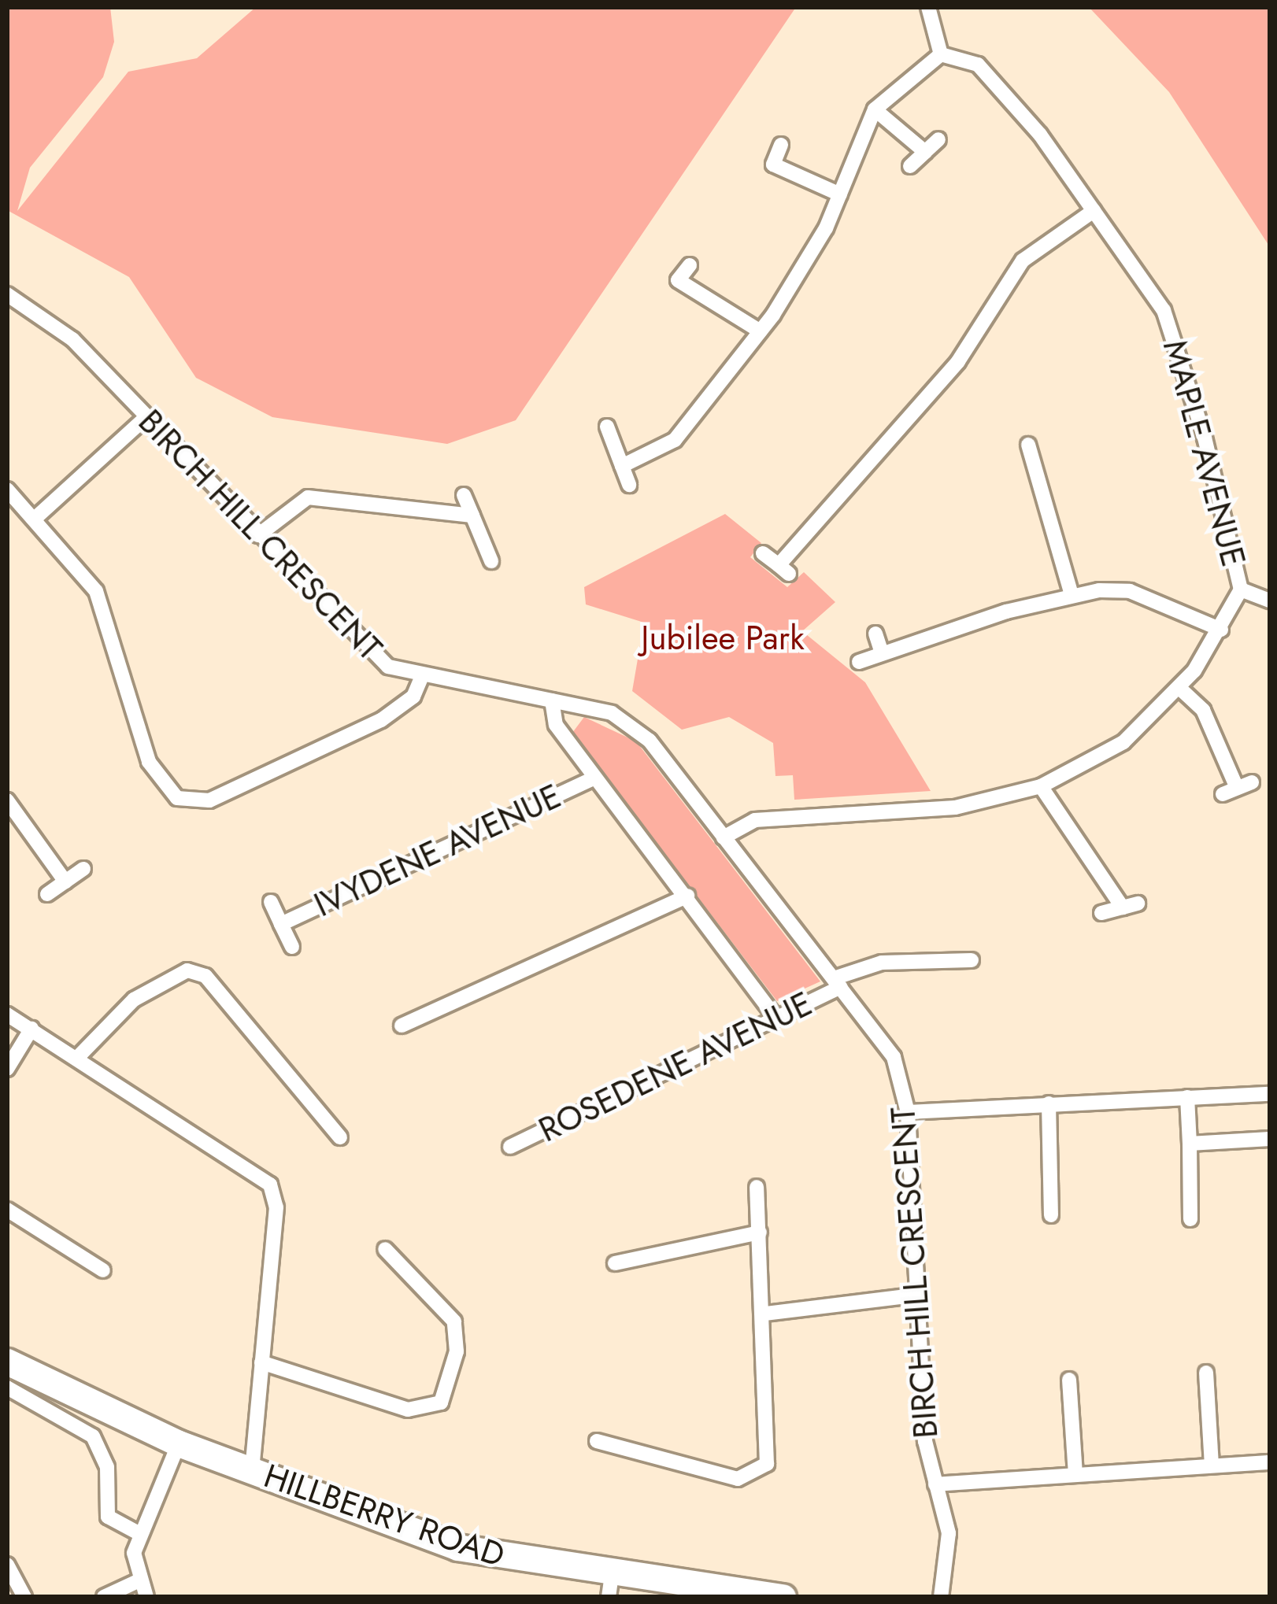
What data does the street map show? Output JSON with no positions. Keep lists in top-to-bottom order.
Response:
{
  "streets": {
    "highway": ["HILLBERRY ROAD"],
    "street": [
      "MAPLE AVENUE",
      "BIRCH HILL CRESCENT",
      "IVYDENE AVENUE",
      "ROSEDENE AVENUE"
    ]
  },
  "crossings": [
    ["MAPLE AVENUE", "BIRCH HILL CRESCENT"],
    ["BIRCH HILL CRESCENT", "ROSEDENE AVENUE"]
  ],
  "parks": ["Jubilee Park"]
}
